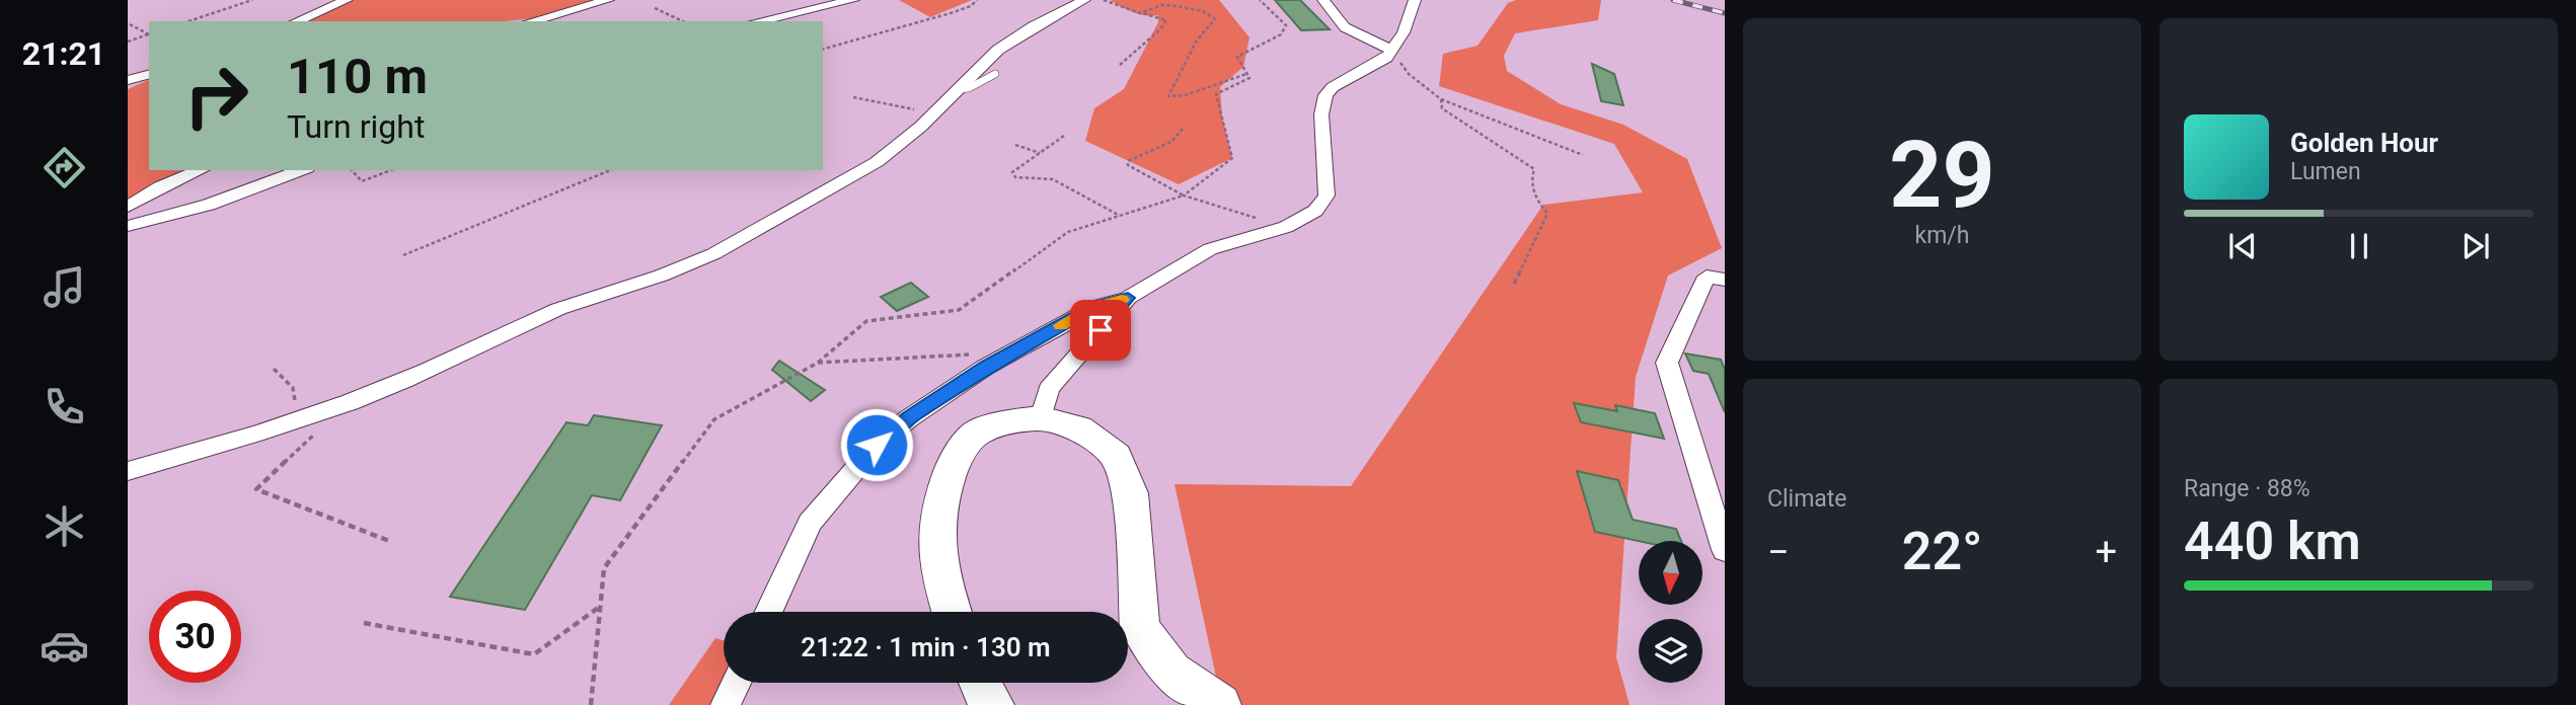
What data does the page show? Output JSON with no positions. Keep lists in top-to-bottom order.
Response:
{
  "north": "bottom",
  "page": {
    "tabs": "21:21",
    "tile": [
      ["29", "km/h"],
      "Climate",
      ["Range · 88%", "440 km"]
    ],
    "turn": ["110 m", "Turn right"],
    "song": ["Golden Hour", "Lumen"],
    "heat": ["−", "22°", "+"],
    "limit": "30",
    "trip": "21:22 · 1 min · 130 m"
  }
}
